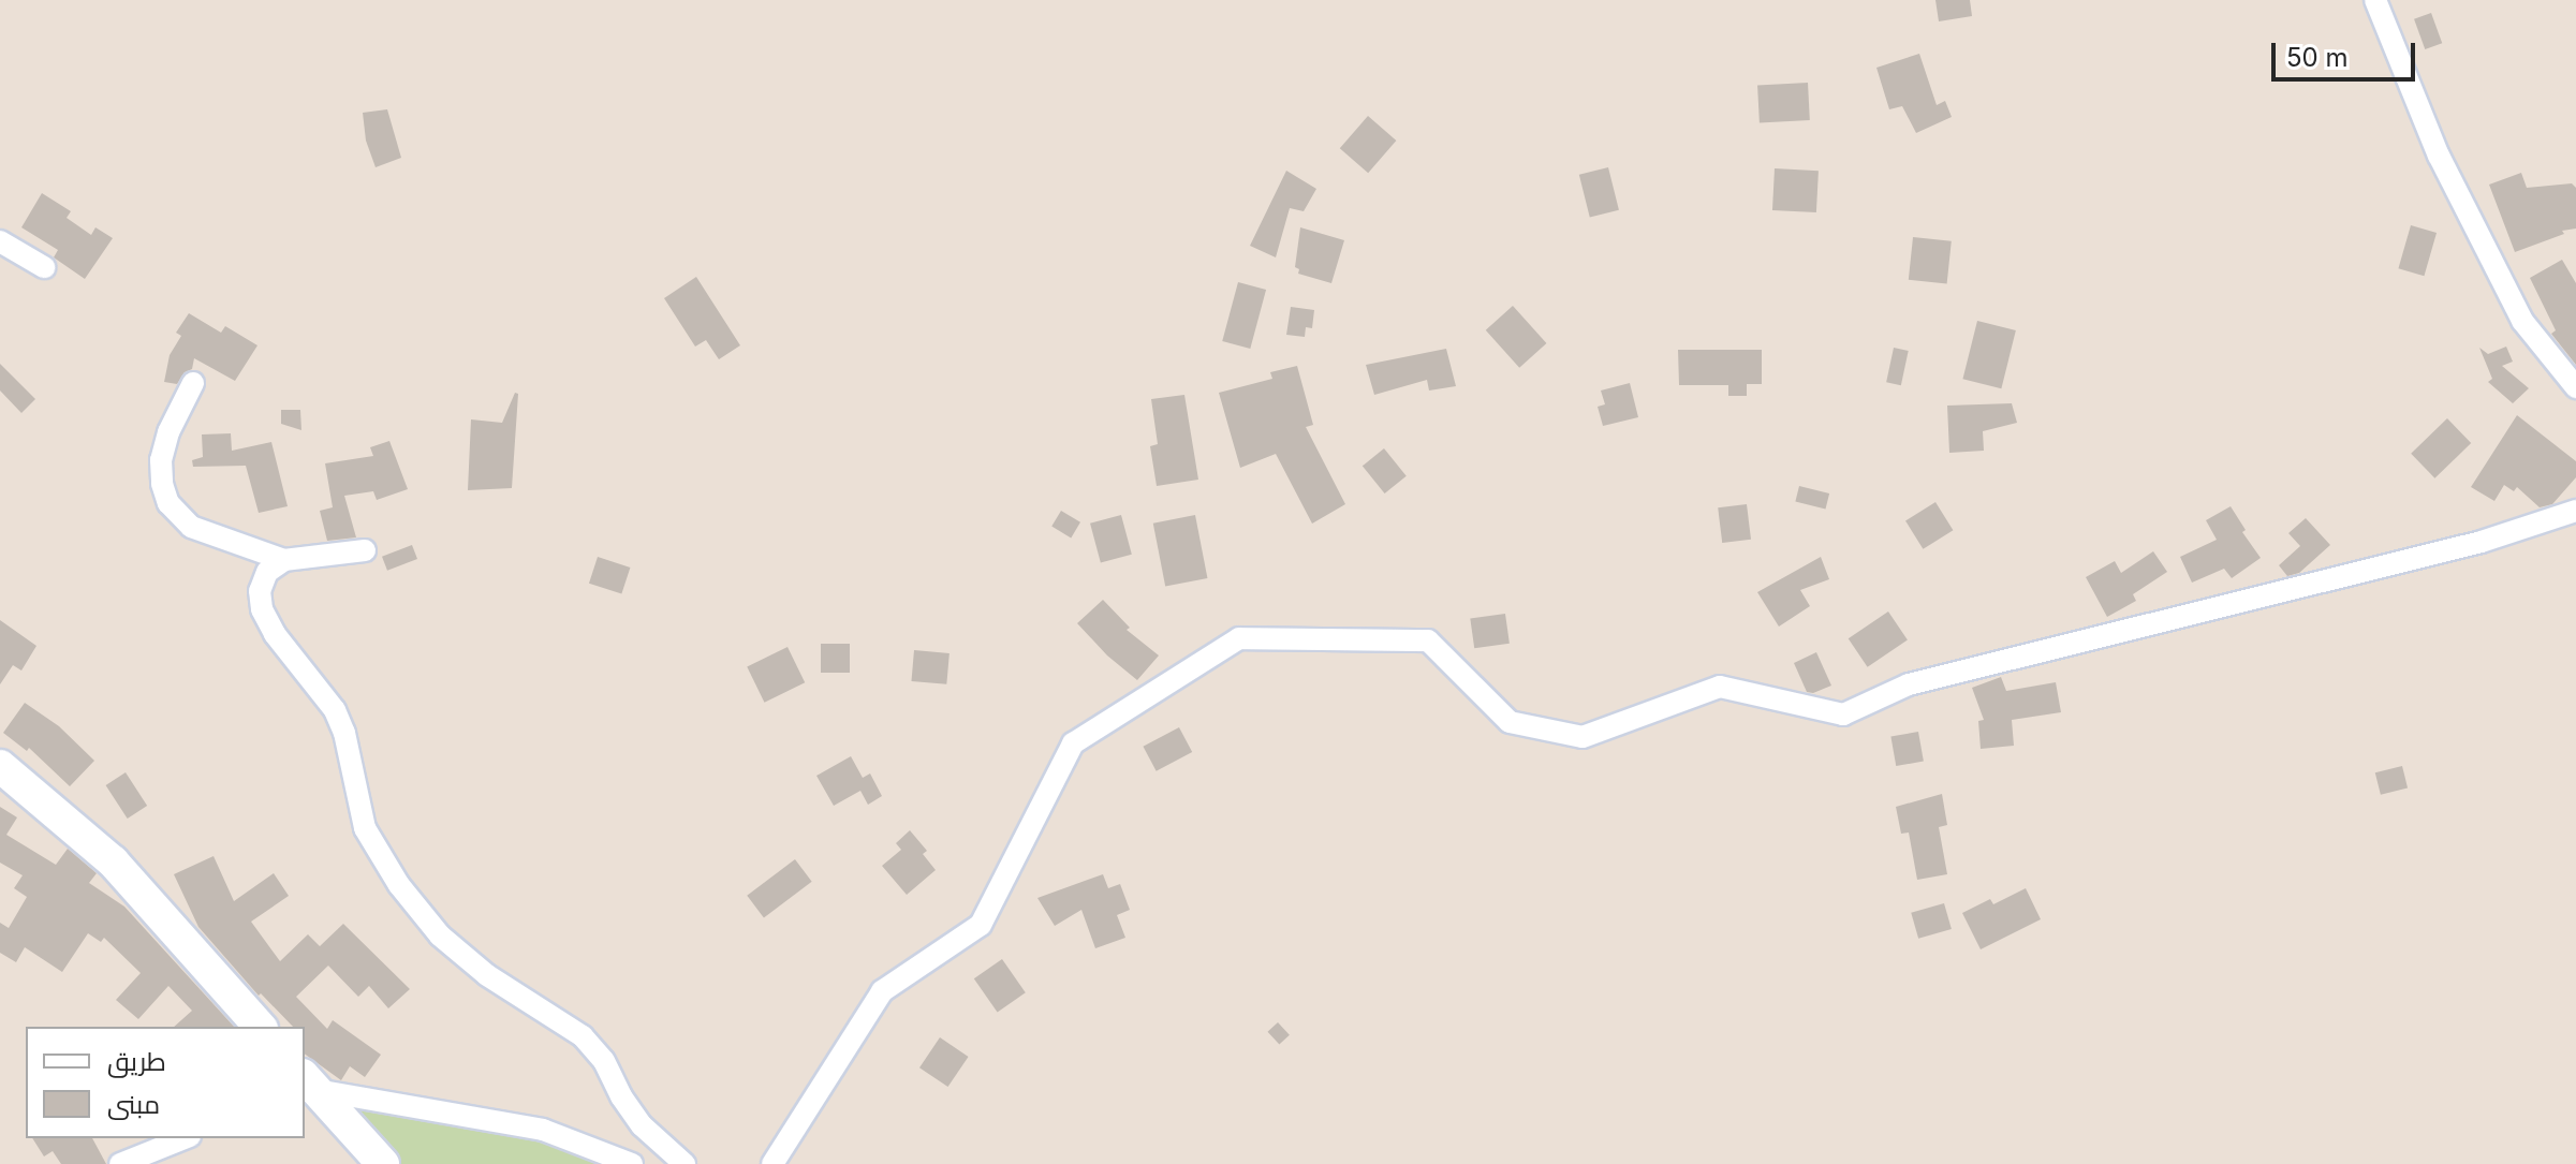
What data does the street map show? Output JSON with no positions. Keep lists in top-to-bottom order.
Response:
{
  "legend": ["طريق", "مبنى"],
  "scale_bar": "50 m"
}
